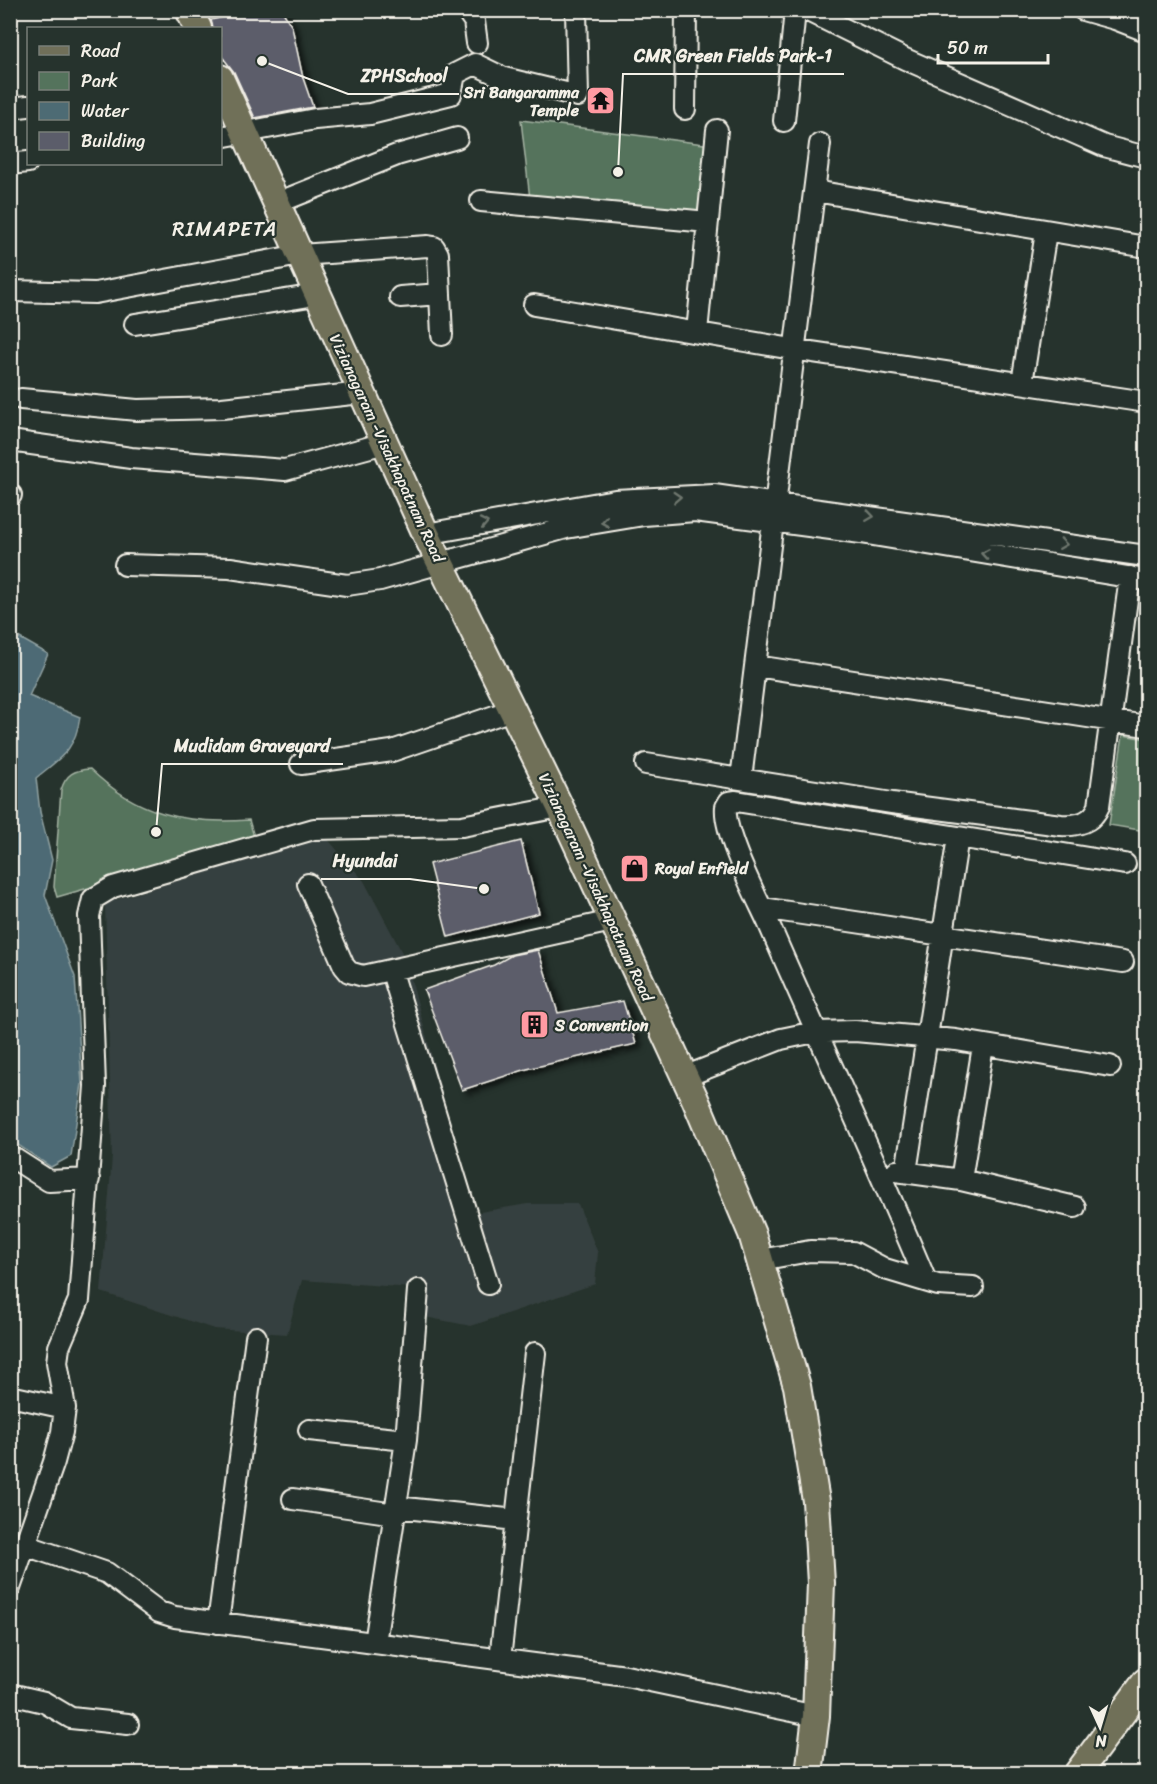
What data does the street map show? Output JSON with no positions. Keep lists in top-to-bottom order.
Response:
{
  "streets": {
    "main road": ["Vizianagaram -Visakhapatnam Road"]
  },
  "districts": ["RIMAPETA"],
  "places": {
    "other": [
      "ZPHSchool",
      "CMR Green Fields Park-1",
      "Mudidam Graveyard",
      "Hyundai"
    ],
    "temple": ["Sri Bangaramma Temple"],
    "shop": ["Royal Enfield"],
    "building": ["S Convention"]
  },
  "legend": [
    "Road",
    "Park",
    "Water",
    "Building"
  ],
  "scale_bar": "50 m",
  "north": "bottom"
}
